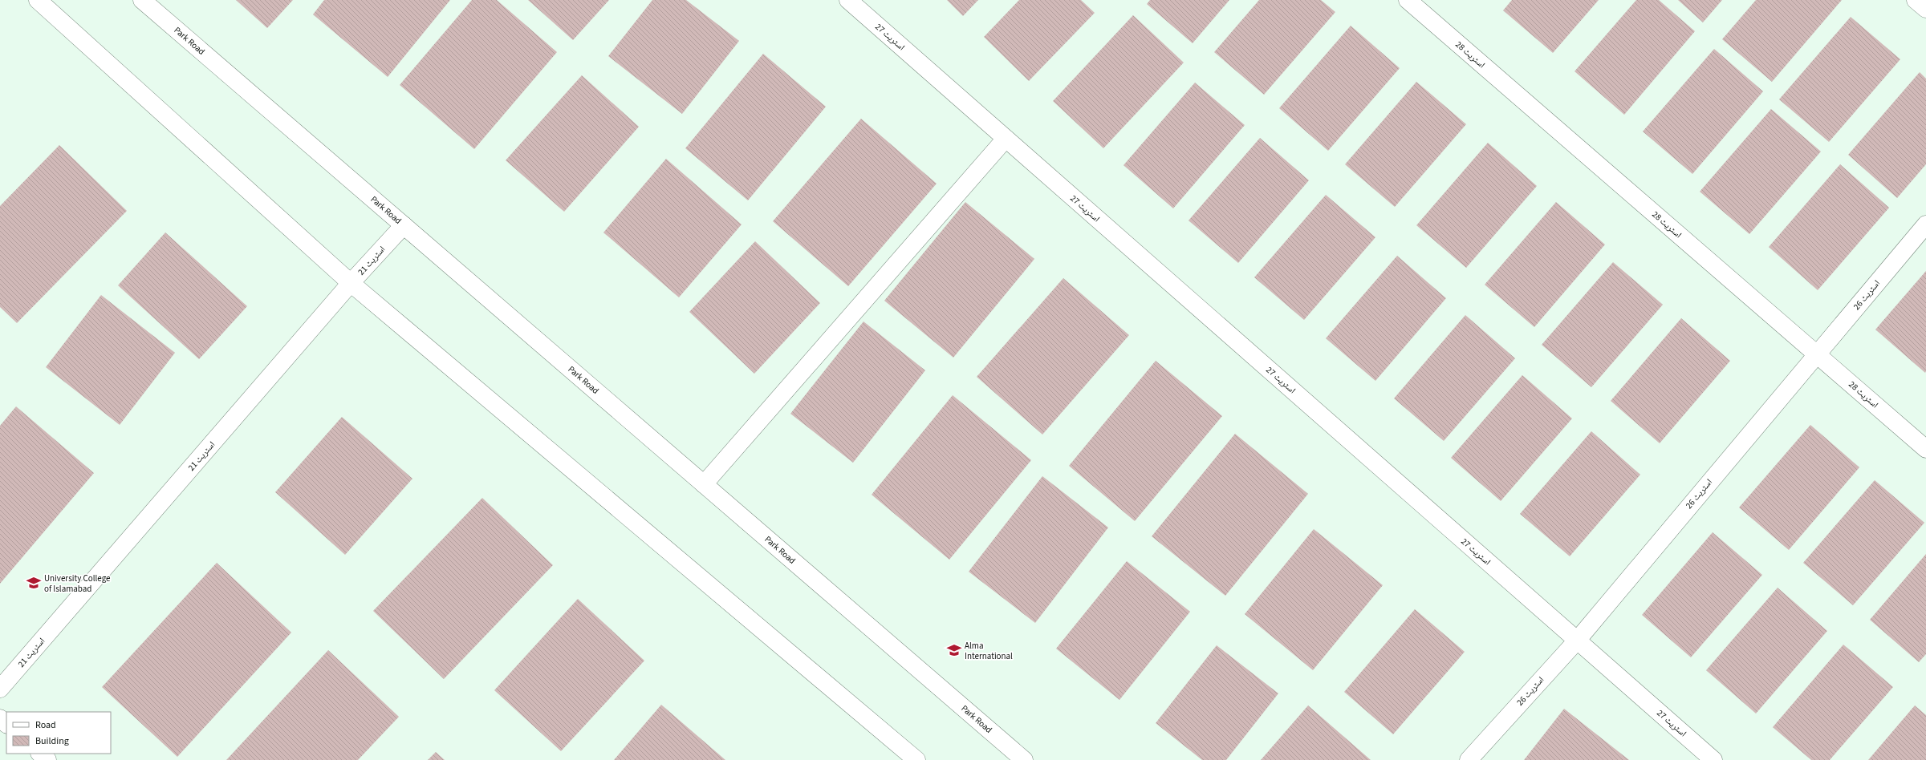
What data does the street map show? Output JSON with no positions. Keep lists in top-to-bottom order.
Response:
{
  "streets": {
    "street": [
      "اسٹریٹ 27",
      "Park Road",
      "اسٹریٹ 28",
      "اسٹریٹ 21",
      "اسٹریٹ 26"
    ]
  },
  "crossings": [
    ["اسٹریٹ 27", "اسٹریٹ 26"],
    ["Park Road", "اسٹریٹ 21"],
    ["اسٹریٹ 28", "اسٹریٹ 26"]
  ],
  "places": {
    "school or university": ["University College of Islamabad", "Alma International"]
  },
  "legend": ["Road", "Building"]
}
